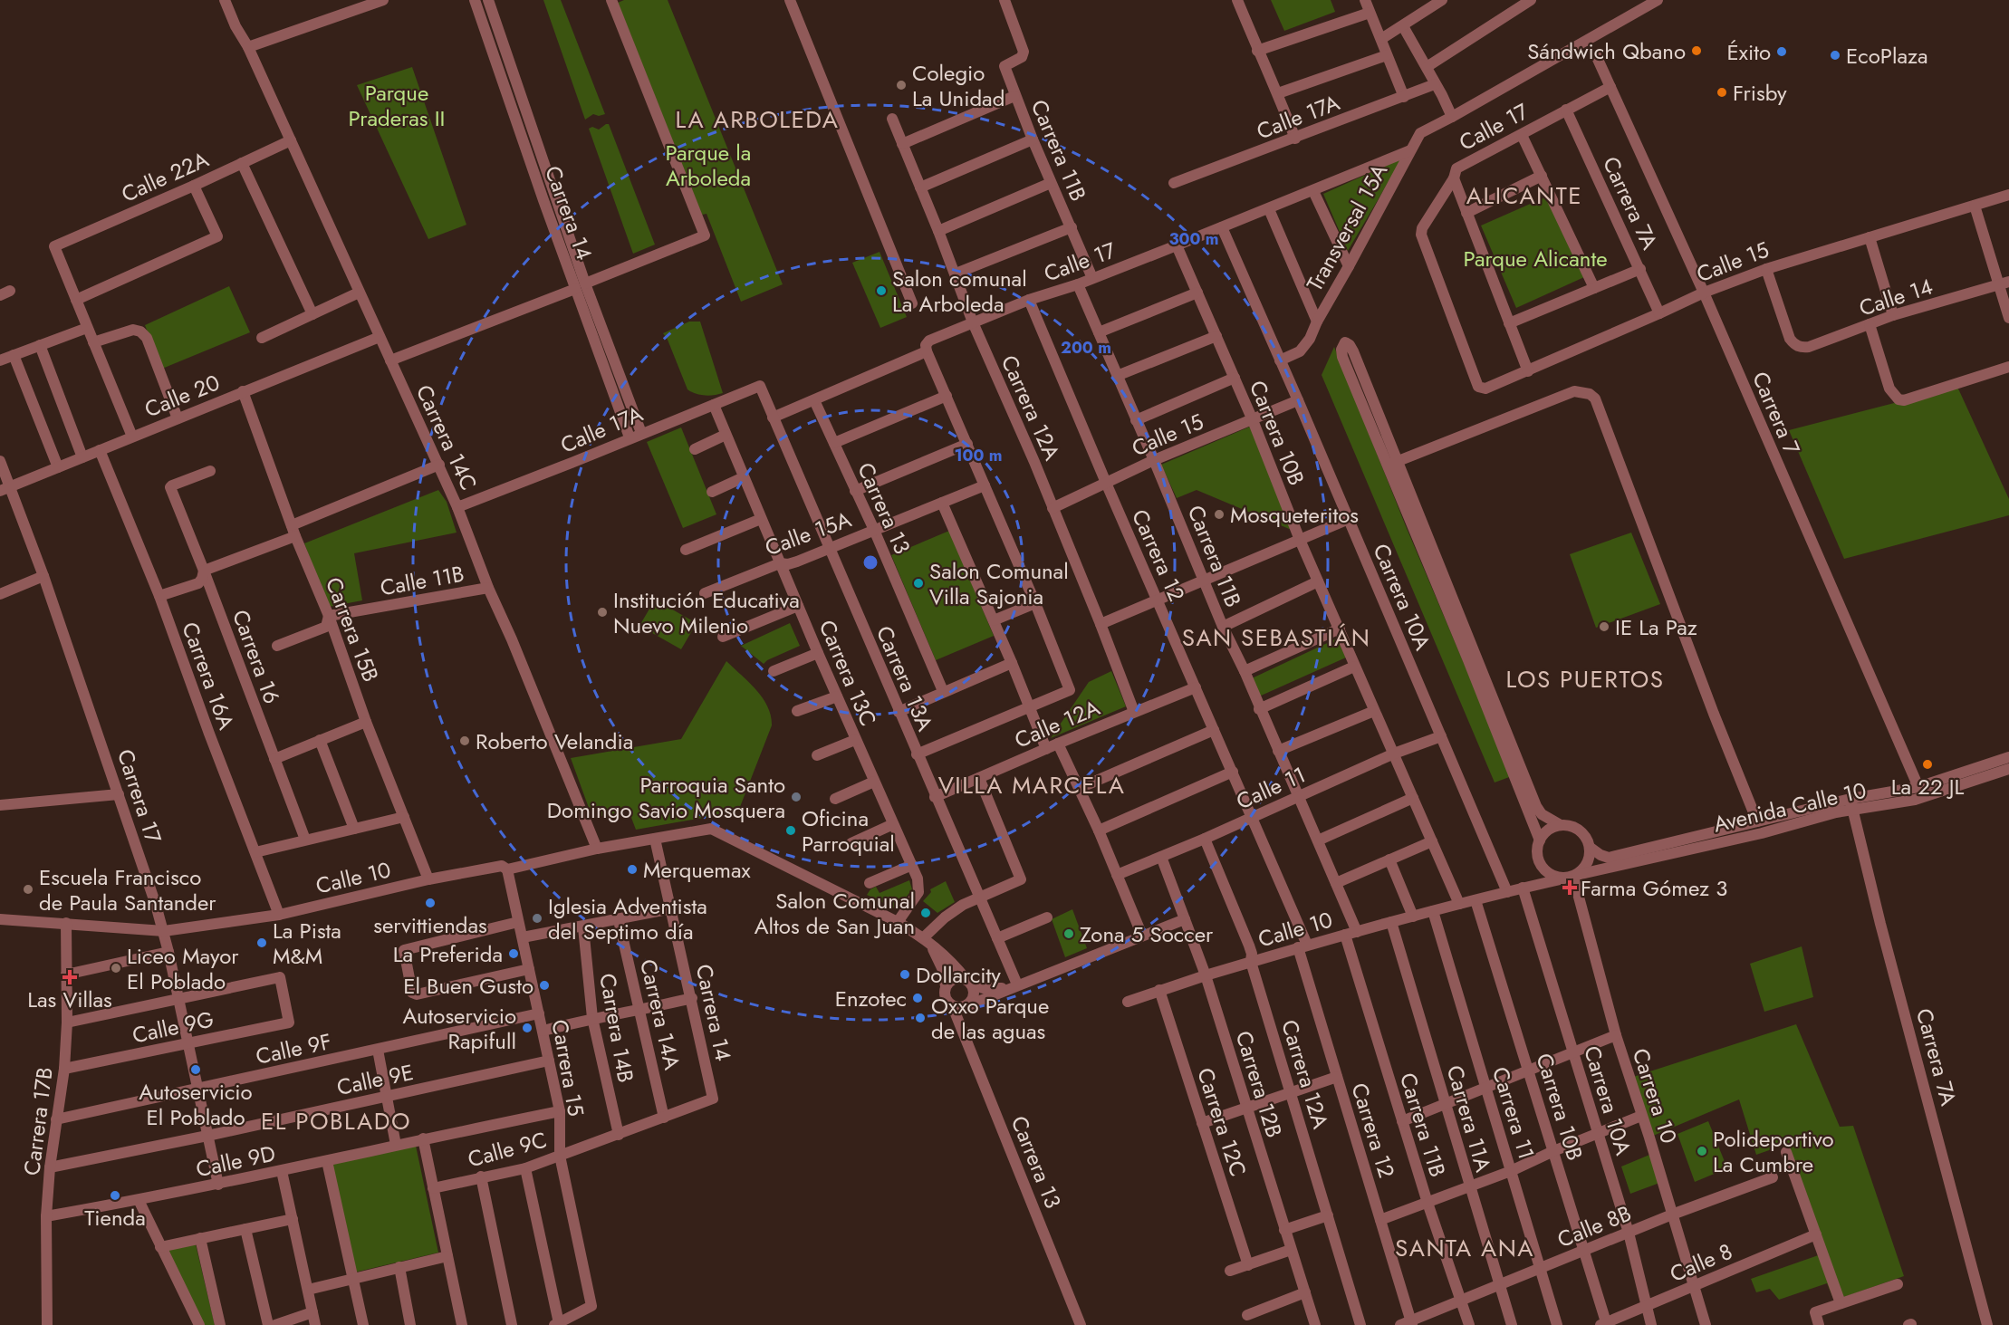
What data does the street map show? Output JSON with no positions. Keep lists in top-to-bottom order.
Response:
{
  "streets": {
    "street": [
      "Calle 17A",
      "Calle 17",
      "Carrera 11B",
      "Calle 22A",
      "Carrera 7A",
      "Carrera 14",
      "Transversal 15A",
      "Calle 15",
      "Calle 14",
      "Calle 20",
      "Carrera 12A",
      "Carrera 7",
      "Carrera 10B",
      "Carrera 14C",
      "Carrera 13",
      "Calle 15A",
      "Carrera 12",
      "Calle 11B",
      "Carrera 10A",
      "Carrera 15B",
      "Carrera 16",
      "Carrera 13C",
      "Carrera 16A",
      "Carrera 13A",
      "Calle 12A",
      "Calle 11",
      "Carrera 17",
      "Avenida Calle 10",
      "Calle 10",
      "Carrera 14A",
      "Calle 9G",
      "Carrera 14B",
      "Calle 9F",
      "Carrera 15",
      "Calle 9E",
      "Carrera 12B",
      "Carrera 10",
      "Carrera 11",
      "Carrera 11A",
      "Carrera 17B",
      "Carrera 12C",
      "Calle 9C",
      "Calle 9D",
      "Calle 8B",
      "Calle 8"
    ]
  },
  "crossings": [
    ["Calle 17A", "Carrera 14"],
    ["Calle 17A", "Carrera 14C"],
    ["Calle 17A", "Carrera 13C"],
    ["Calle 17A", "Carrera 13A"],
    ["Calle 17", "Carrera 11B"],
    ["Calle 17", "Carrera 7A"],
    ["Calle 17", "Transversal 15A"],
    ["Calle 17", "Calle 15"],
    ["Calle 17", "Carrera 12A"],
    ["Calle 17", "Carrera 7"],
    ["Calle 17", "Carrera 10B"],
    ["Calle 17", "Carrera 13"],
    ["Calle 17", "Carrera 12"],
    ["Calle 17", "Carrera 10A"],
    ["Calle 17", "Carrera 13A"],
    ["Carrera 11B", "Calle 15"],
    ["Carrera 11B", "Calle 11"],
    ["Carrera 11B", "Calle 10"],
    ["Carrera 11B", "Calle 8B"],
    ["Calle 22A", "Carrera 14C"],
    ["Carrera 7A", "Calle 15"],
    ["Carrera 7A", "Avenida Calle 10"],
    ["Carrera 14", "Calle 10"],
    ["Carrera 14", "Calle 9C"],
    ["Transversal 15A", "Carrera 10A"],
    ["Calle 15", "Calle 14"],
    ["Calle 15", "Carrera 12A"],
    ["Calle 15", "Carrera 7"],
    ["Calle 15", "Carrera 10B"],
    ["Calle 15", "Carrera 12"],
    ["Calle 15", "Carrera 10A"],
    ["Calle 20", "Carrera 14C"],
    ["Calle 20", "Carrera 15B"],
    ["Calle 20", "Carrera 16A"],
    ["Calle 20", "Carrera 17"],
    ["Carrera 12A", "Calle 12A"],
    ["Carrera 12A", "Calle 11"],
    ["Carrera 12A", "Calle 10"],
    ["Carrera 7", "Avenida Calle 10"],
    ["Carrera 10B", "Calle 11"],
    ["Carrera 10B", "Avenida Calle 10"],
    ["Carrera 10B", "Calle 10"],
    ["Carrera 10B", "Calle 8B"],
    ["Carrera 10B", "Calle 8"],
    ["Carrera 14C", "Calle 11B"],
    ["Carrera 14C", "Calle 10"],
    ["Carrera 13", "Calle 15A"],
    ["Calle 15A", "Carrera 13C"],
    ["Calle 15A", "Carrera 13A"],
    ["Carrera 12", "Calle 12A"],
    ["Carrera 12", "Calle 11"],
    ["Carrera 12", "Calle 10"],
    ["Carrera 12", "Calle 8B"],
    ["Calle 11B", "Carrera 15B"],
    ["Carrera 10A", "Calle 11"],
    ["Carrera 10A", "Avenida Calle 10"],
    ["Carrera 10A", "Calle 8B"],
    ["Carrera 10A", "Calle 8"],
    ["Carrera 15B", "Calle 10"],
    ["Carrera 13C", "Calle 10"],
    ["Carrera 16A", "Calle 10"],
    ["Carrera 13A", "Calle 12A"],
    ["Calle 11", "Carrera 12B"],
    ["Carrera 17", "Calle 10"],
    ["Carrera 17", "Calle 9G"],
    ["Carrera 17", "Calle 9F"],
    ["Carrera 17", "Calle 9E"],
    ["Carrera 17", "Calle 9D"],
    ["Avenida Calle 10", "Calle 10"],
    ["Avenida Calle 10", "Carrera 10"],
    ["Calle 10", "Carrera 15"],
    ["Calle 10", "Carrera 12B"],
    ["Calle 10", "Carrera 11"],
    ["Calle 10", "Carrera 11A"],
    ["Calle 10", "Carrera 17B"],
    ["Calle 10", "Carrera 12C"],
    ["Carrera 14A", "Calle 9C"],
    ["Calle 9G", "Carrera 17B"],
    ["Carrera 14B", "Calle 9C"],
    ["Calle 9F", "Carrera 15"],
    ["Calle 9F", "Carrera 17B"],
    ["Carrera 15", "Calle 9E"],
    ["Carrera 15", "Calle 9C"],
    ["Carrera 15", "Calle 9D"],
    ["Calle 9E", "Carrera 17B"],
    ["Carrera 10", "Calle 8B"],
    ["Carrera 10", "Calle 8"],
    ["Carrera 11", "Calle 8B"],
    ["Carrera 11A", "Calle 8B"],
    ["Carrera 17B", "Calle 9D"]
  ],
  "districts": [
    "LA ARBOLEDA",
    "ALICANTE",
    "SAN SEBASTIÁN",
    "LOS PUERTOS",
    "VILLA MARCELA",
    "EL POBLADO",
    "SANTA ANA"
  ],
  "parks": ["Parque Praderas II", "Parque la Arboleda", "Parque Alicante"],
  "places": {
    "other": [
      "Sándwich Qbano",
      "Éxito",
      "EcoPlaza",
      "Colegio La Unidad",
      "Frisby",
      "Salon comunal La Arboleda",
      "Mosqueteritos",
      "Salon Comunal Villa Sajonia",
      "Institución Educativa Nuevo Milenio",
      "IE La Paz",
      "Roberto Velandia",
      "La 22 JL",
      "Parroquia Santo Domingo Savio Mosquera",
      "Oficina Parroquial",
      "Merquemax",
      "Escuela Francisco de Paula Santander",
      "servittiendas",
      "Salon Comunal Altos de San Juan",
      "Iglesia Adventista del Septimo día",
      "Zona 5 Soccer",
      "La Pista M&M",
      "La Preferida",
      "Liceo Mayor El Poblado",
      "Dollarcity",
      "El Buen Gusto",
      "Enzotec",
      "Oxxo Parque de las aguas",
      "Autoservicio Rapifull",
      "Autoservicio El Poblado",
      "Polideportivo La Cumbre",
      "Tienda"
    ],
    "health": ["Farma Gómez 3", "Las Villas"]
  },
  "rings": ["300 m", "200 m", "100 m"]
}
